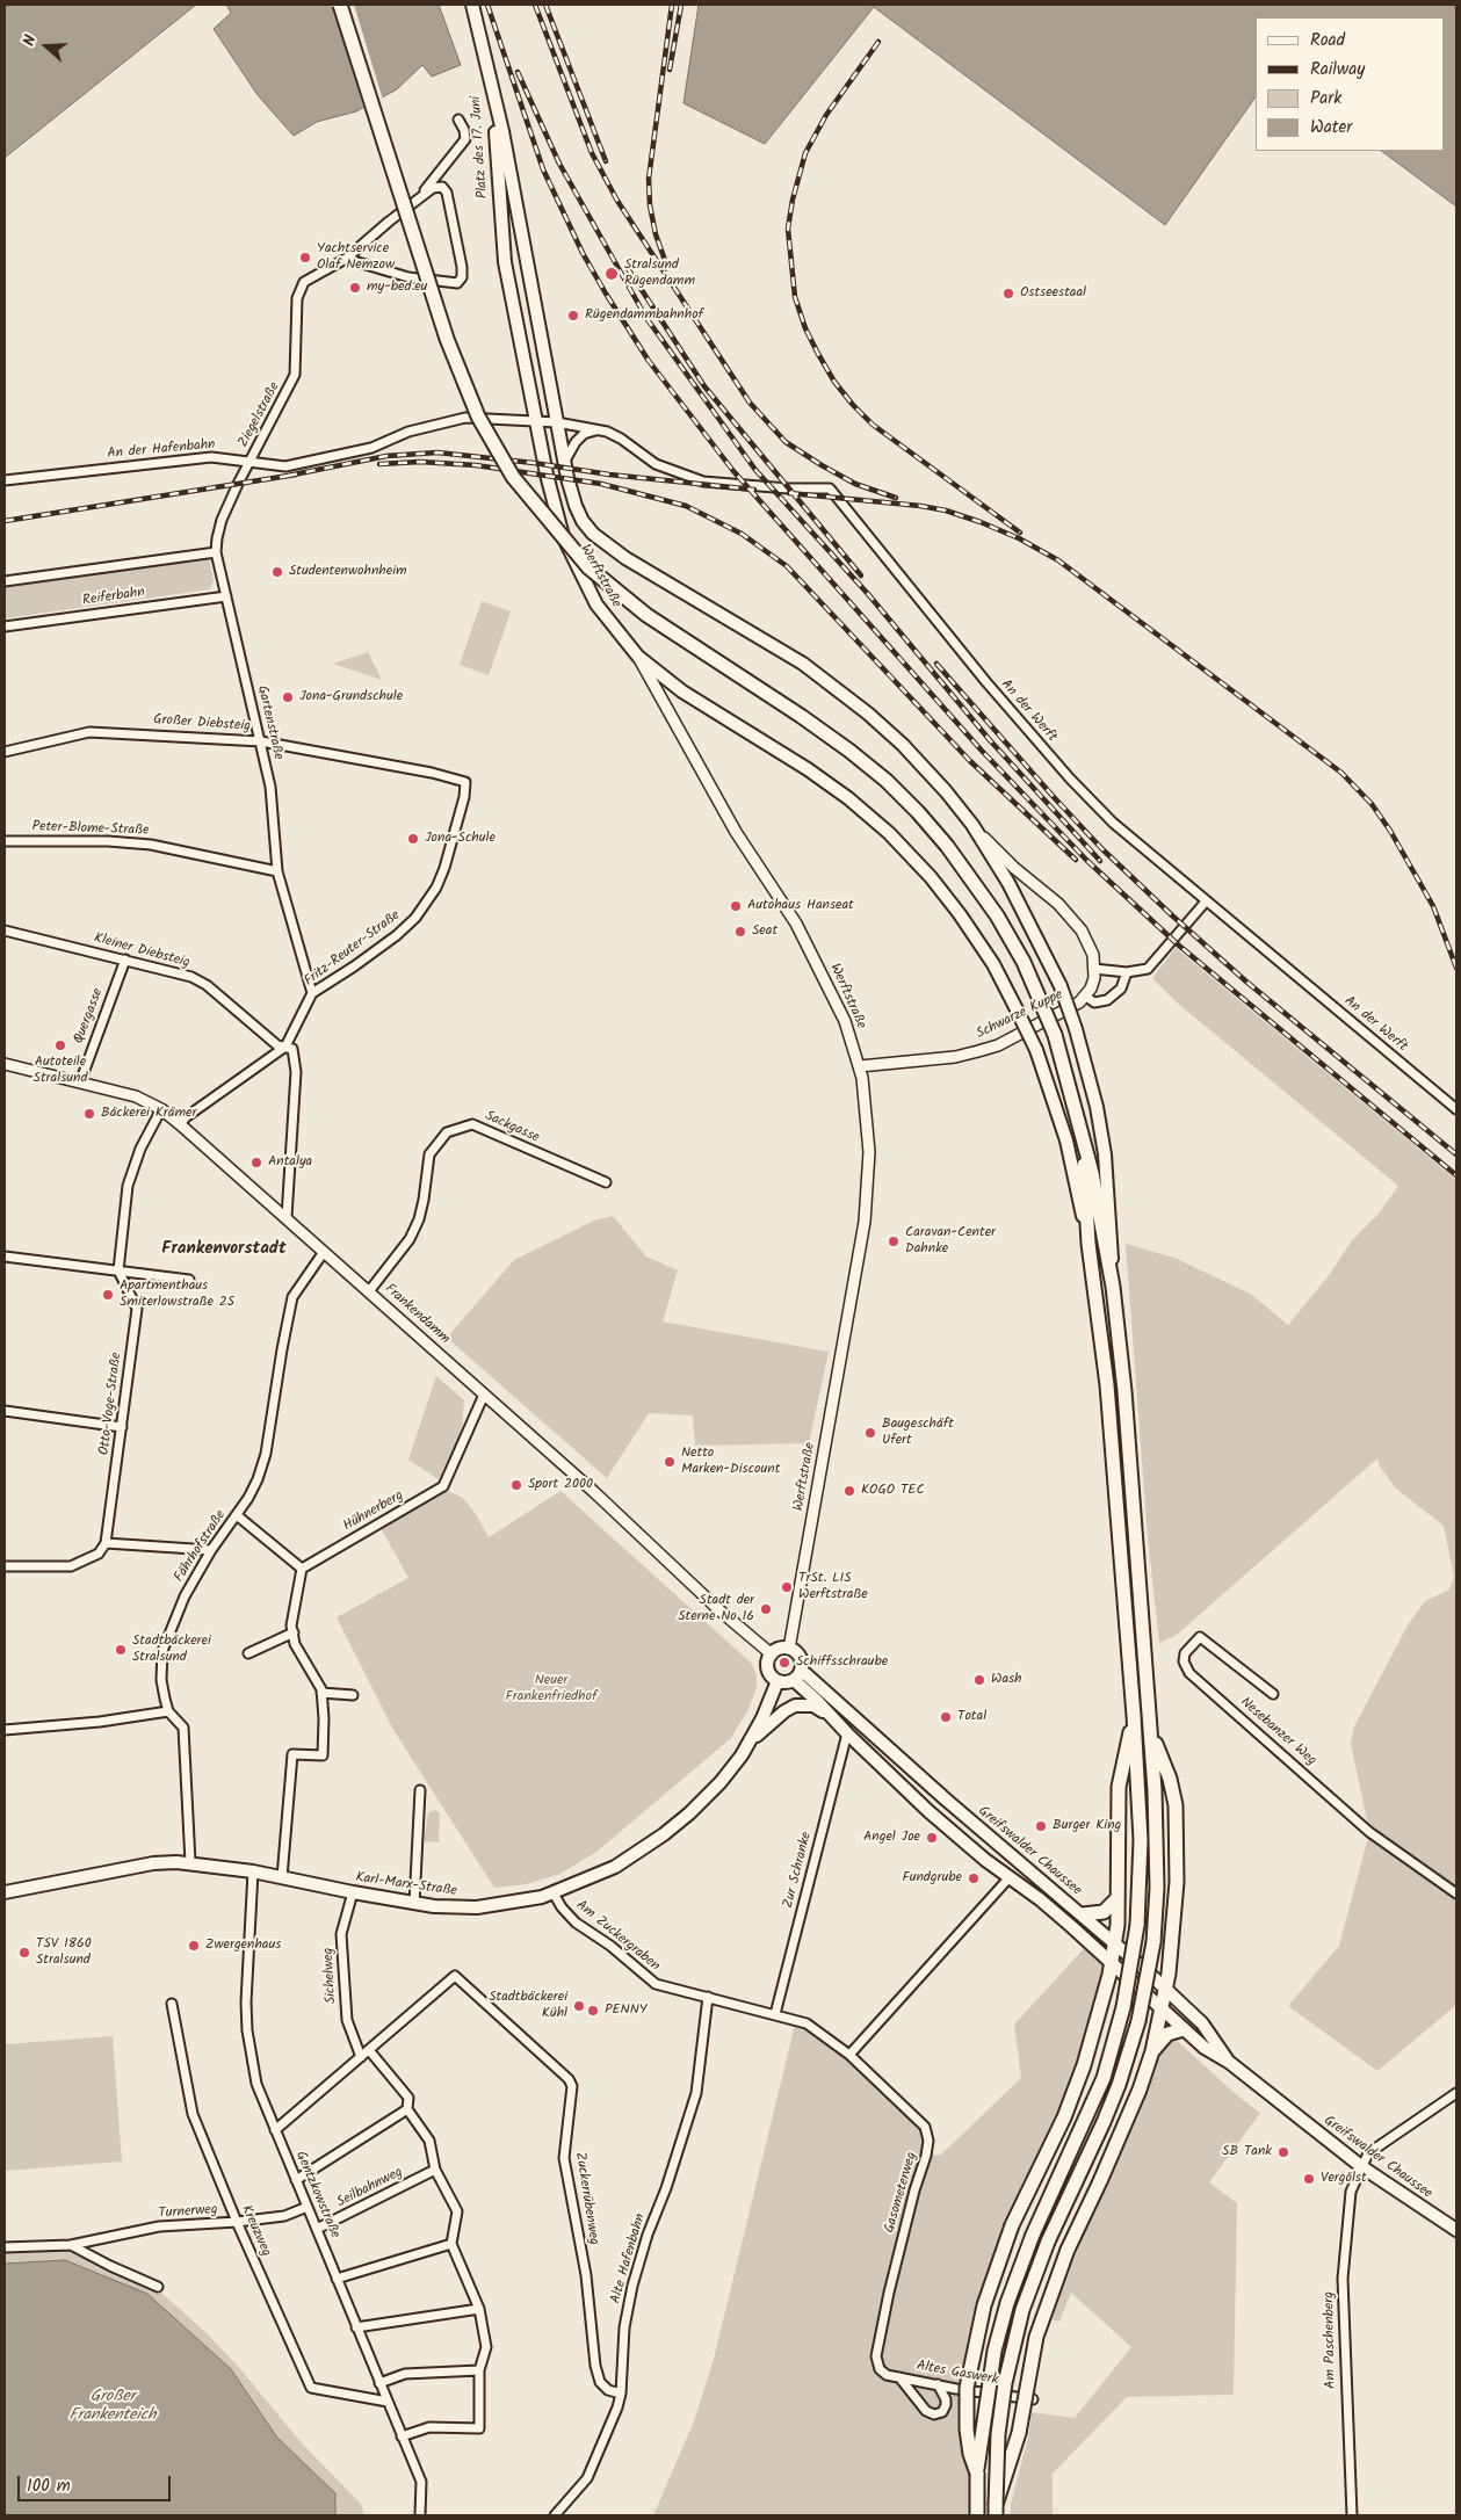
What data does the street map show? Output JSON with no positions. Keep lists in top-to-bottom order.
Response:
{
  "streets": {
    "main road": [
      "Platz des 17. Juni",
      "Werftstraße",
      "Greifswalder Chaussee",
      "Karl-Marx-Straße"
    ],
    "street": [
      "Ziegelstraße",
      "An der Hafenbahn",
      "Reiferbahn",
      "An der Werft",
      "Gartenstraße",
      "Großer Diebsteig",
      "Peter-Blome-Straße",
      "Fritz-Reuter-Straße",
      "Kleiner Diebsteig",
      "Schwarze Kuppe",
      "Quergasse",
      "Sackgasse",
      "Frankendamm",
      "Otto-Voge-Straße",
      "Hühnerberg",
      "Fährhofstraße",
      "Nesebanzer Weg",
      "Zur Schranke",
      "Am Zuckergraben",
      "Sichelweg",
      "Seilbahnweg",
      "Gasometerweg",
      "Gentzkowstraße",
      "Zuckerrübenweg",
      "Turnerweg",
      "Kreuzweg",
      "Alte Hafenbahn",
      "Am Paschenberg",
      "Altes Gaswerk"
    ]
  },
  "crossings": [
    ["Platz des 17. Juni", "An der Hafenbahn"],
    ["Platz des 17. Juni", "Werftstraße"],
    ["Platz des 17. Juni", "An der Werft"],
    ["Ziegelstraße", "An der Hafenbahn"],
    ["Ziegelstraße", "Gartenstraße"],
    ["An der Hafenbahn", "Werftstraße"],
    ["An der Hafenbahn", "An der Werft"],
    ["An der Hafenbahn", "Gartenstraße"],
    ["Werftstraße", "Schwarze Kuppe"],
    ["Werftstraße", "Frankendamm"],
    ["Werftstraße", "Greifswalder Chaussee"],
    ["Werftstraße", "Karl-Marx-Straße"],
    ["Reiferbahn", "Gartenstraße"],
    ["Gartenstraße", "Großer Diebsteig"],
    ["Gartenstraße", "Peter-Blome-Straße"],
    ["Gartenstraße", "Fritz-Reuter-Straße"],
    ["Großer Diebsteig", "Fritz-Reuter-Straße"],
    ["Fritz-Reuter-Straße", "Kleiner Diebsteig"],
    ["Fritz-Reuter-Straße", "Frankendamm"],
    ["Kleiner Diebsteig", "Quergasse"],
    ["Quergasse", "Frankendamm"],
    ["Sackgasse", "Frankendamm"],
    ["Frankendamm", "Hühnerberg"],
    ["Frankendamm", "Fährhofstraße"],
    ["Frankendamm", "Greifswalder Chaussee"],
    ["Frankendamm", "Karl-Marx-Straße"],
    ["Fährhofstraße", "Karl-Marx-Straße"],
    ["Greifswalder Chaussee", "Zur Schranke"],
    ["Greifswalder Chaussee", "Karl-Marx-Straße"],
    ["Greifswalder Chaussee", "Am Paschenberg"],
    ["Zur Schranke", "Am Zuckergraben"],
    ["Zur Schranke", "Gasometerweg"],
    ["Karl-Marx-Straße", "Am Zuckergraben"],
    ["Karl-Marx-Straße", "Sichelweg"],
    ["Karl-Marx-Straße", "Gentzkowstraße"],
    ["Am Zuckergraben", "Gasometerweg"],
    ["Am Zuckergraben", "Alte Hafenbahn"],
    ["Seilbahnweg", "Gentzkowstraße"],
    ["Gasometerweg", "Altes Gaswerk"],
    ["Gentzkowstraße", "Turnerweg"],
    ["Gentzkowstraße", "Kreuzweg"],
    ["Zuckerrübenweg", "Alte Hafenbahn"],
    ["Turnerweg", "Kreuzweg"]
  ],
  "districts": ["Frankenvorstadt"],
  "water": ["Großer Frankenteich"],
  "parks": ["Neuer Frankenfriedhof"],
  "places": [
    "Yachtservice Olaf Nemzow",
    "Stralsund Rügendamm",
    "my-bed.eu",
    "Ostseestaal",
    "Rügendammbahnhof",
    "Studentenwohnheim",
    "Jona-Grundschule",
    "Jona-Schule",
    "Autohaus Hanseat",
    "Seat",
    "Autoteile Stralsund",
    "Bäckerei Krämer",
    "Antalya",
    "Caravan-Center Dahnke",
    "Apartmenthaus Smiterlowstraße 25",
    "Baugeschäft Ufert",
    "Netto Marken-Discount",
    "Sport 2000",
    "KOGO TEC",
    "TrSt. LIS Werftstraße",
    "Stadt der Sterne No 16",
    "Stadtbäckerei Stralsund",
    "Schiffsschraube",
    "Wash",
    "Total",
    "Burger King",
    "Angel Joe",
    "Fundgrube",
    "Zwergenhaus",
    "TSV 1860 Stralsund",
    "Stadtbäckerei Kühl",
    "PENNY",
    "SB Tank",
    "Vergölst"
  ],
  "legend": [
    "Road",
    "Railway",
    "Park",
    "Water"
  ],
  "scale_bar": "100 m",
  "north": "left"
}
